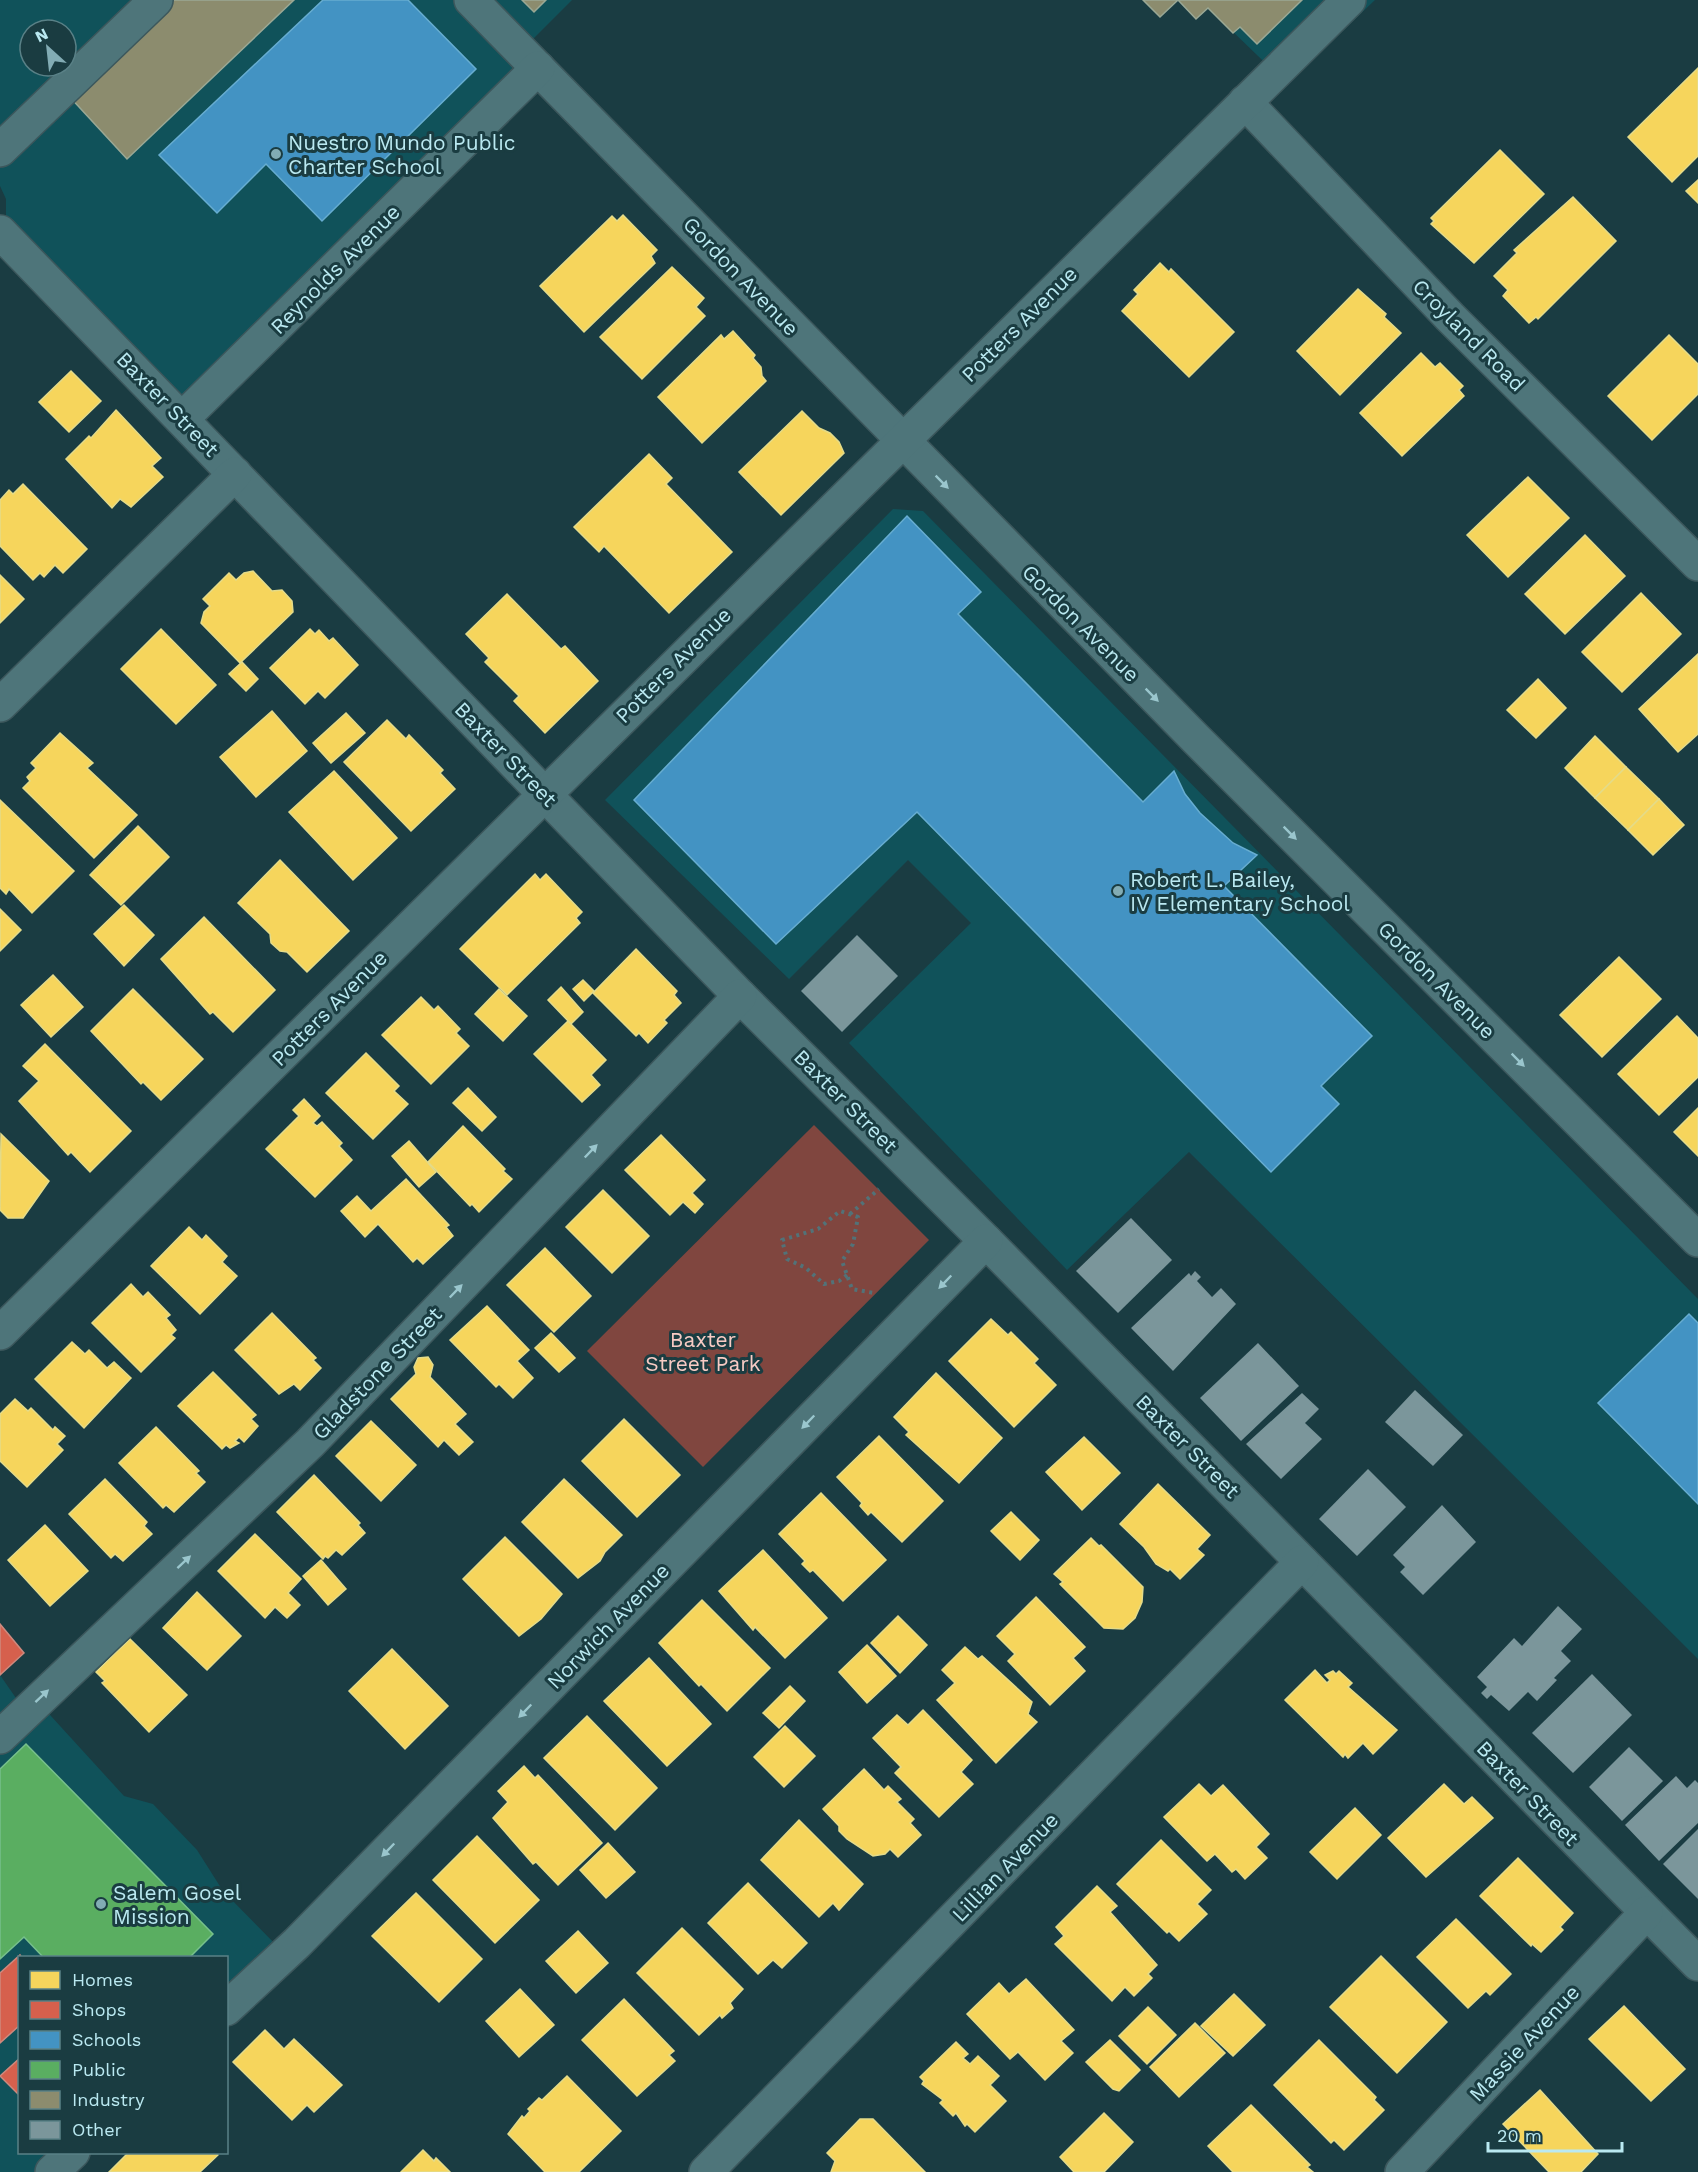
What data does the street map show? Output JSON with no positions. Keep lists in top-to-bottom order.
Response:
{
  "streets": {
    "street": [
      "Reynolds Avenue",
      "Gordon Avenue",
      "Potters Avenue",
      "Croyland Road",
      "Baxter Street",
      "Gladstone Street",
      "Norwich Avenue",
      "Lillian Avenue",
      "Massie Avenue"
    ]
  },
  "crossings": [
    ["Reynolds Avenue", "Gordon Avenue"],
    ["Reynolds Avenue", "Baxter Street"],
    ["Gordon Avenue", "Potters Avenue"],
    ["Potters Avenue", "Croyland Road"],
    ["Potters Avenue", "Baxter Street"],
    ["Baxter Street", "Gladstone Street"],
    ["Baxter Street", "Norwich Avenue"],
    ["Baxter Street", "Lillian Avenue"],
    ["Baxter Street", "Massie Avenue"]
  ],
  "one_way": ["Gordon Avenue", "Gladstone Street", "Norwich Avenue"],
  "parks": ["Baxter Street Park"],
  "places": ["Nuestro Mundo Public Charter School", "Robert L. Bailey, IV Elementary School", "Salem Gosel Mission"],
  "legend": [
    "Homes",
    "Shops",
    "Schools",
    "Public",
    "Industry",
    "Other"
  ],
  "scale_bar": "20 m",
  "north": "top left"
}
